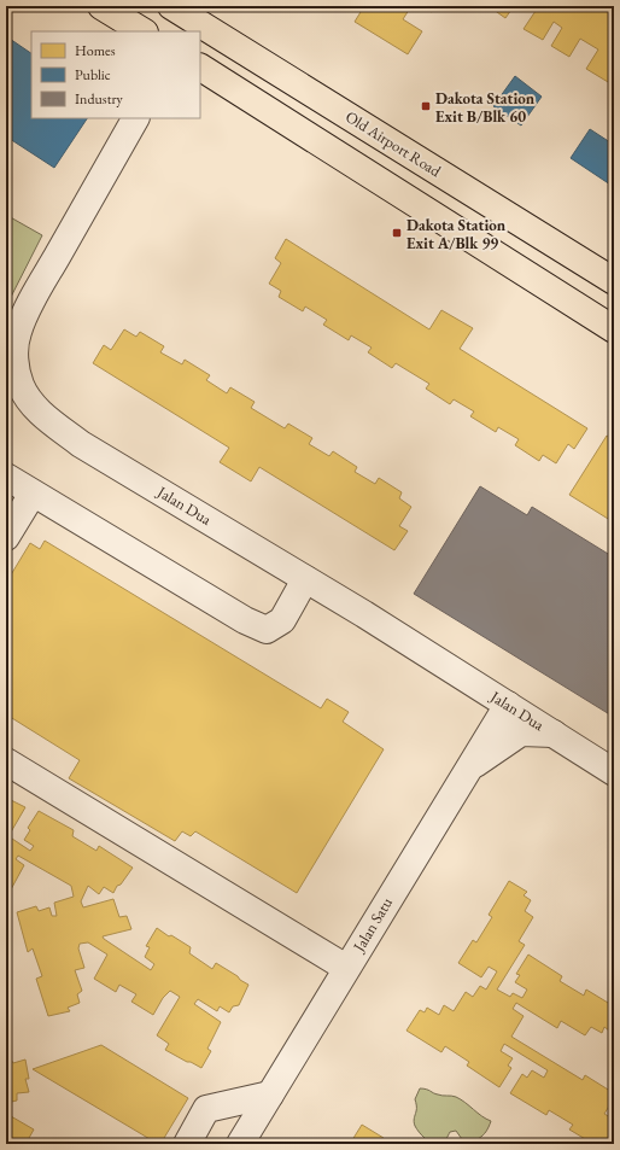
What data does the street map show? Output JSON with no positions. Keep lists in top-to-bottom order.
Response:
{
  "streets": {
    "main road": ["Old Airport Road"],
    "street": ["Jalan Dua", "Jalan Satu"]
  },
  "crossings": [
    ["Jalan Dua", "Jalan Satu"]
  ],
  "places": {
    "transit": ["Dakota Station Exit B/Blk 60", "Dakota Station Exit A/Blk 99"]
  },
  "legend": ["Homes", "Public", "Industry"]
}
